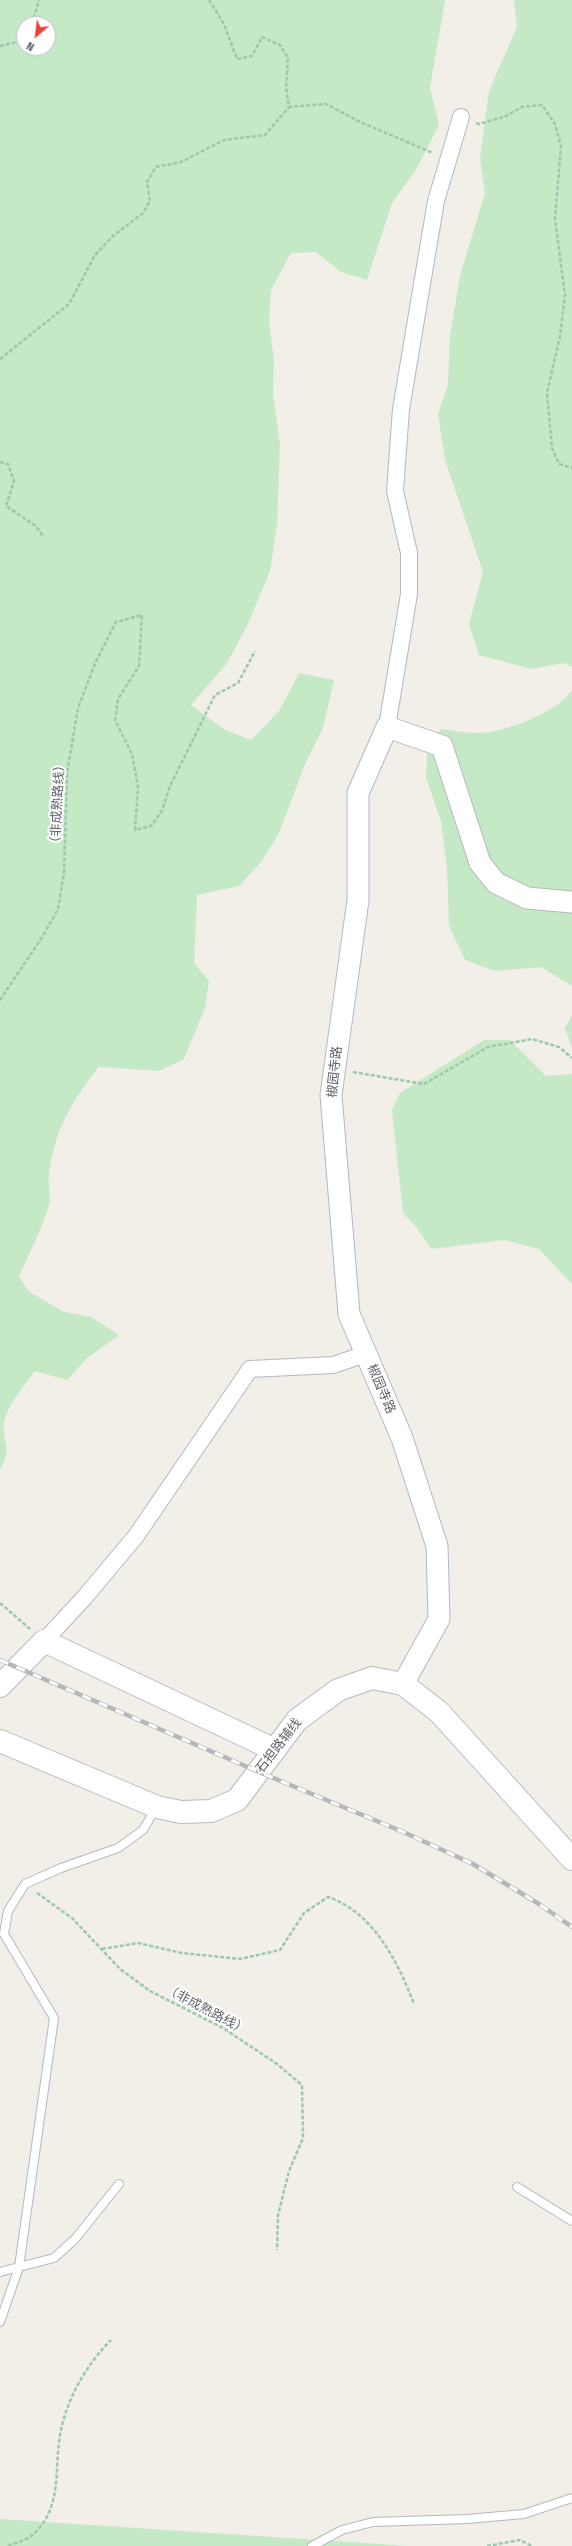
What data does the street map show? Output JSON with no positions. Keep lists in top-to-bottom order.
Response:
{
  "streets": {
    "main road": ["石担路辅线"],
    "street": ["椒园寺路"],
    "path": ["（非成熟路线）"]
  },
  "crossings": [
    ["椒园寺路", "石担路辅线"]
  ],
  "north": "bottom left"
}
